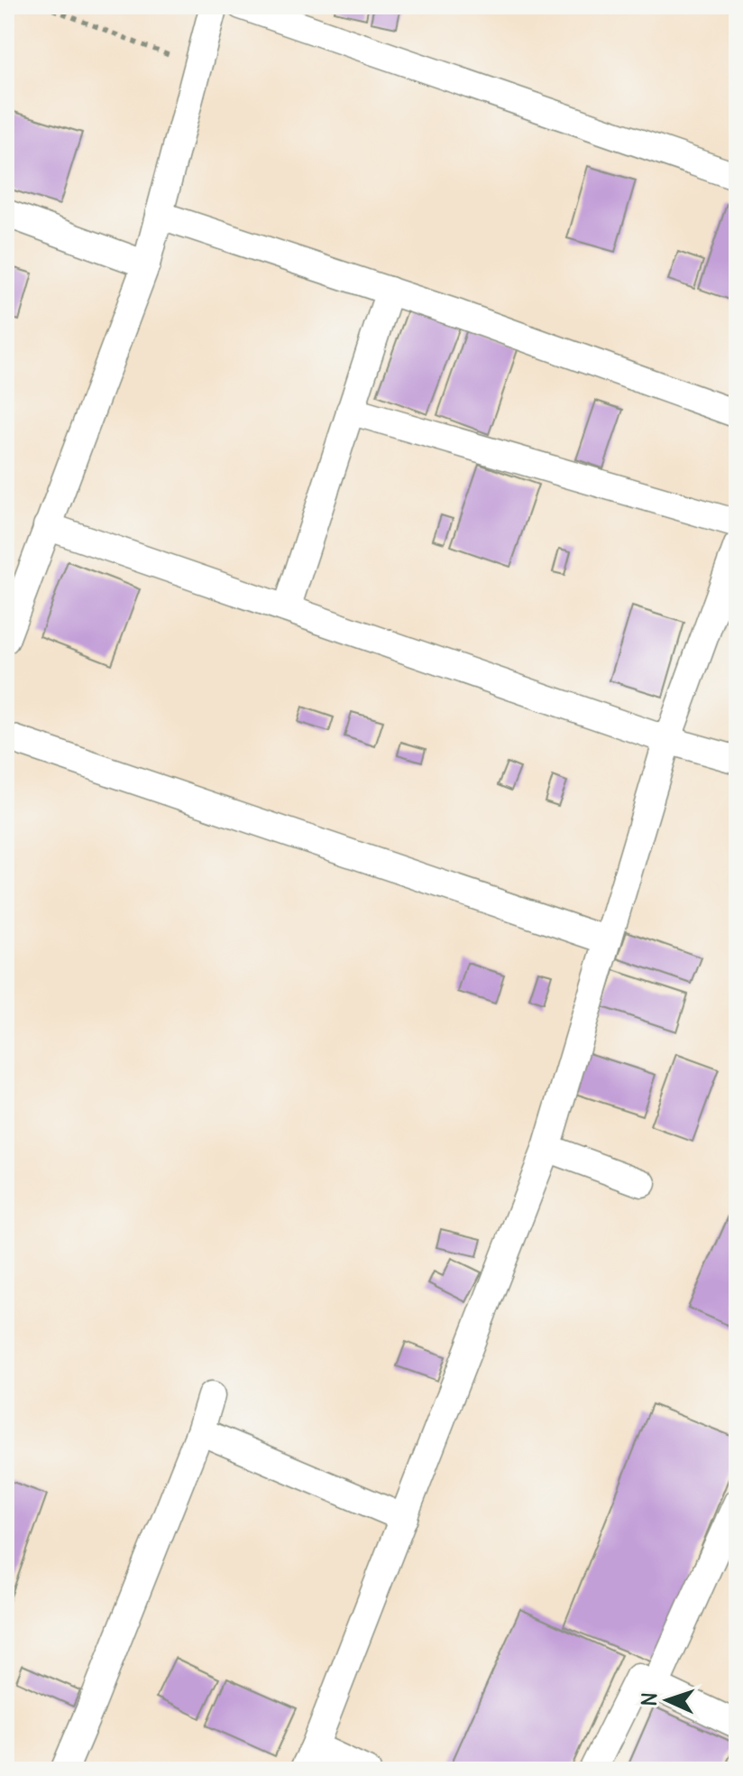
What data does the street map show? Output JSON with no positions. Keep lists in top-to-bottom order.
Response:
{
  "north": "left"
}
